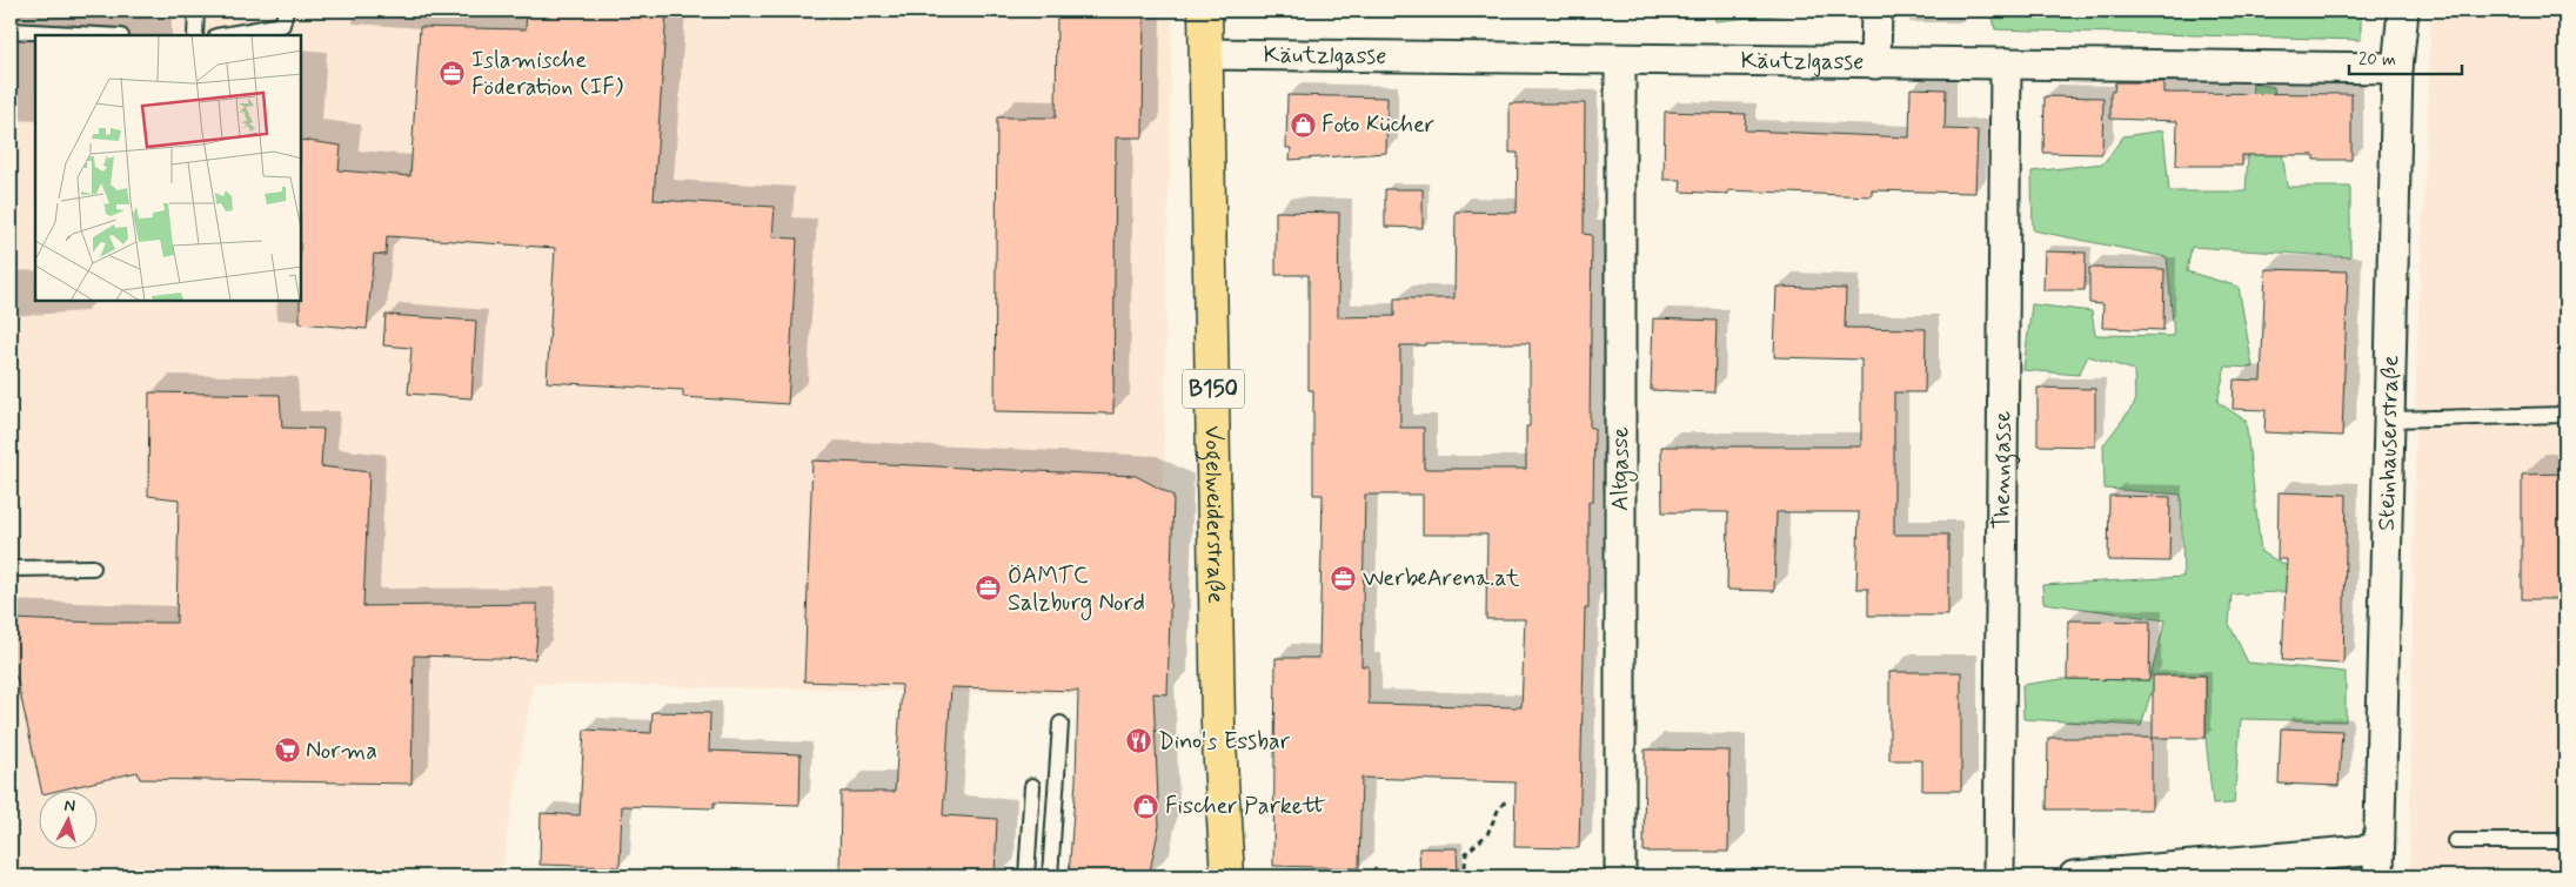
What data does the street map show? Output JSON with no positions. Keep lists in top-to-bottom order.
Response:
{
  "streets": {
    "main road": ["B150", "Vogelweiderstraße"],
    "street": [
      "Käutzlgasse",
      "Steinhauserstraße",
      "Altgasse",
      "Thenngasse"
    ]
  },
  "crossings": [
    ["Käutzlgasse", "Steinhauserstraße"],
    ["Käutzlgasse", "Altgasse"],
    ["Käutzlgasse", "Thenngasse"],
    ["Käutzlgasse", "Vogelweiderstraße"]
  ],
  "places": {
    "office": ["Islamische Föderation (IF)", "WerbeArena.at", "ÖAMTC Salzburg Nord"],
    "shop": ["Foto Kücher", "Fischer Parkett"],
    "restaurant": ["Dino's Essbar"],
    "supermarket": ["Norma"]
  },
  "scale_bar": "20 m",
  "north": "top"
}
